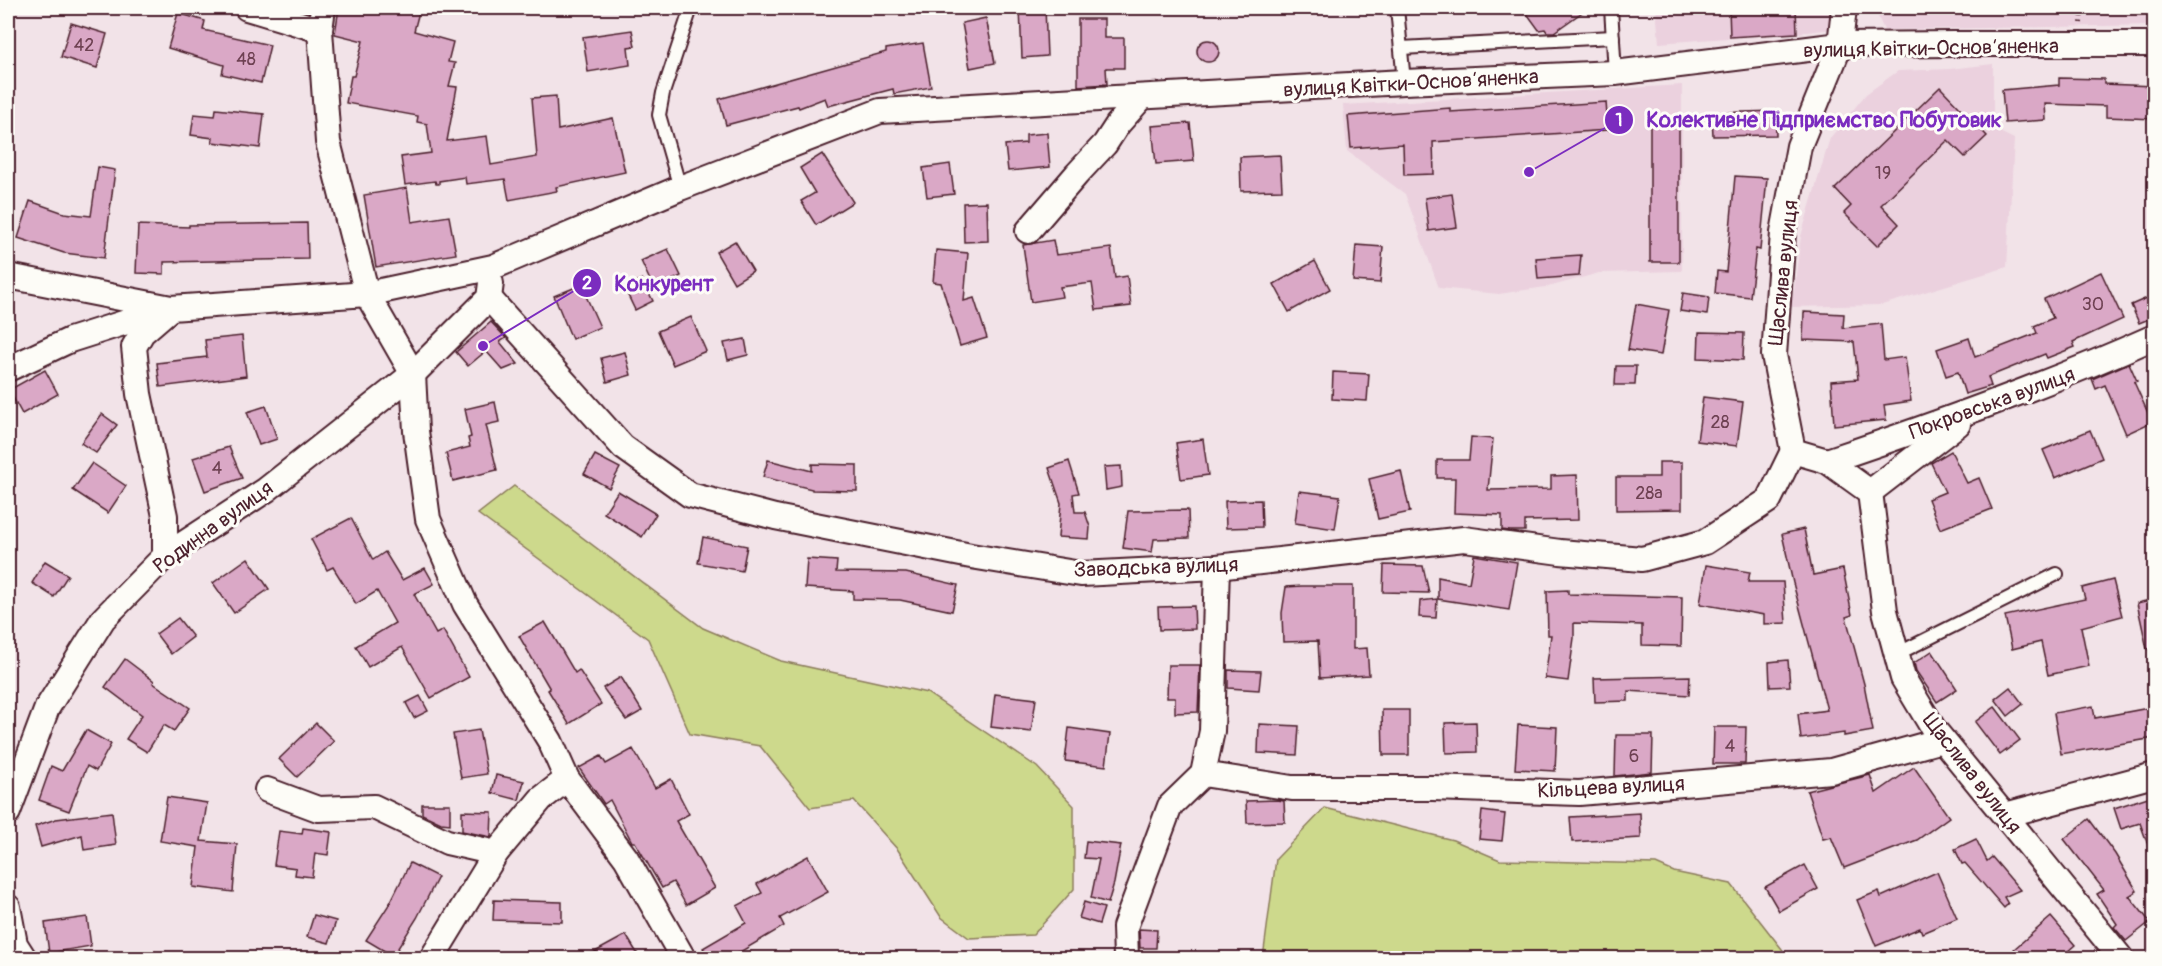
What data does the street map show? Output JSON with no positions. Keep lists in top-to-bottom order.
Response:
{
  "streets": {
    "street": [
      "вулиця Квітки-Основʼяненка",
      "Щаслива вулиця",
      "Покровська вулиця",
      "Родинна вулиця",
      "Заводська вулиця",
      "Кільцева вулиця"
    ]
  },
  "crossings": [
    ["вулиця Квітки-Основʼяненка", "Щаслива вулиця"],
    ["Щаслива вулиця", "Заводська вулиця"],
    ["Щаслива вулиця", "Кільцева вулиця"],
    ["Родинна вулиця", "Заводська вулиця"]
  ],
  "places": ["Колективне Підприємство Побутовик", "Конкурент"],
  "house_numbers": [
    "42",
    "48",
    "19",
    "30",
    "28",
    "4",
    "28а",
    "4",
    "6"
  ]
}
